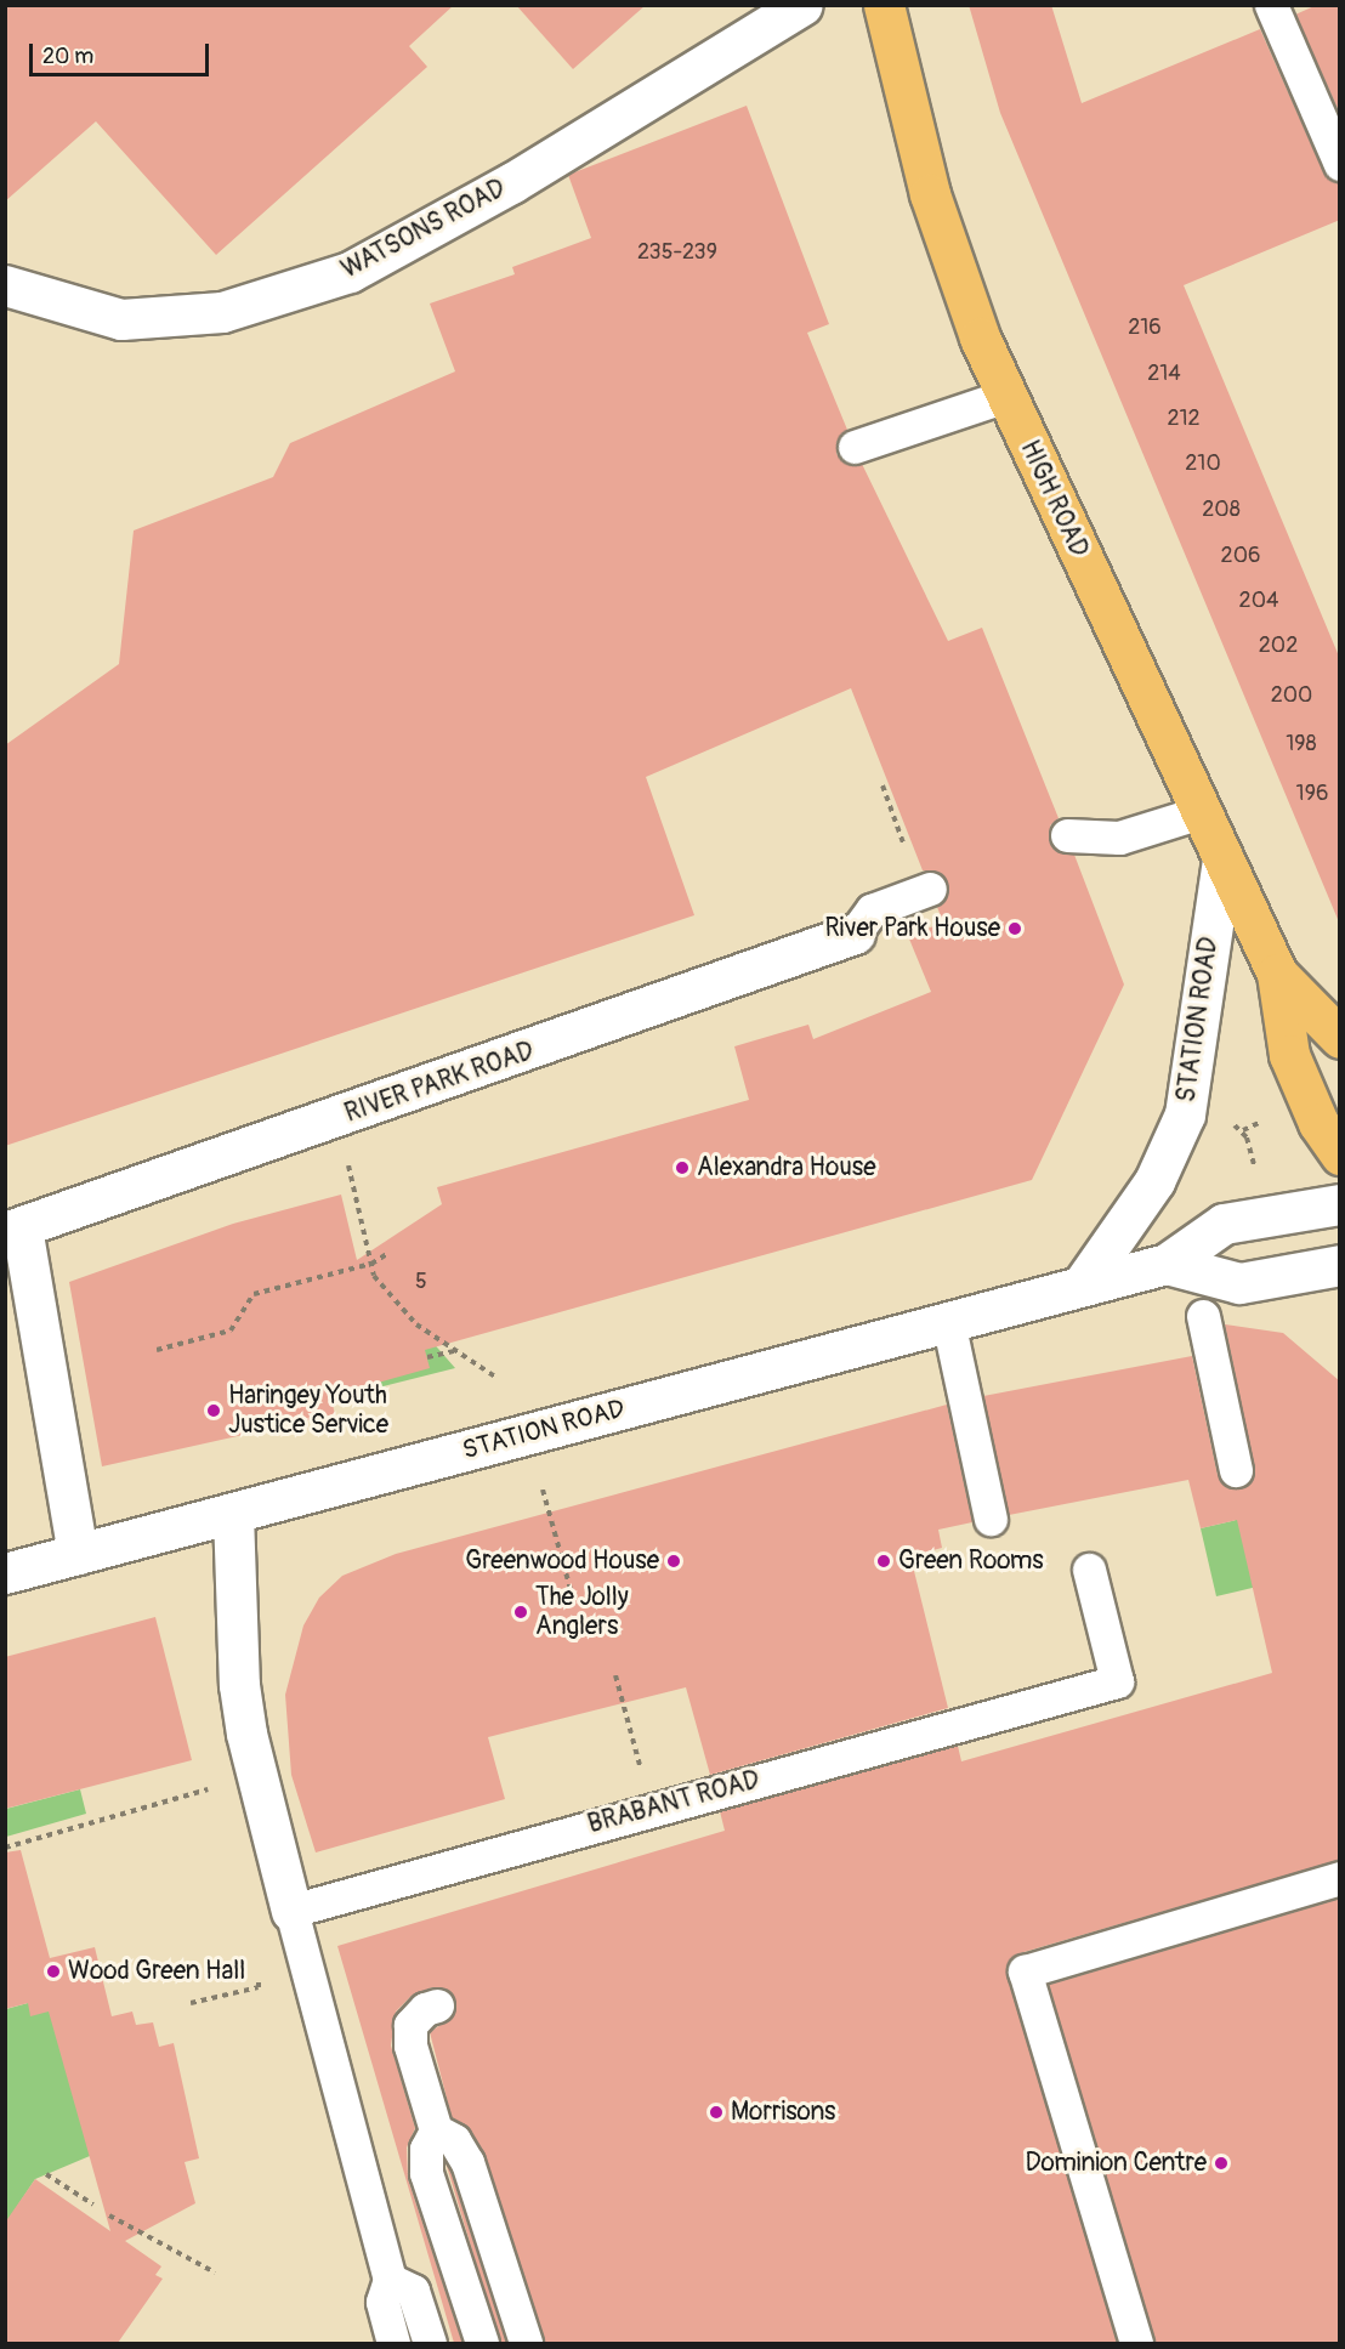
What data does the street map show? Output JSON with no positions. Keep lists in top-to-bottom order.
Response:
{
  "streets": {
    "main road": ["HIGH ROAD"],
    "street": ["WATSONS ROAD", "STATION ROAD", "RIVER PARK ROAD"],
    "lane": ["BRABANT ROAD"]
  },
  "crossings": [
    ["HIGH ROAD", "STATION ROAD"],
    ["STATION ROAD", "RIVER PARK ROAD"]
  ],
  "places": [
    "River Park House",
    "Alexandra House",
    "Haringey Youth Justice Service",
    "Greenwood House",
    "Green Rooms",
    "The Jolly Anglers",
    "Wood Green Hall",
    "Morrisons",
    "Dominion Centre"
  ],
  "house_numbers": [
    "235-239",
    "216",
    "214",
    "212",
    "210",
    "208",
    "206",
    "204",
    "202",
    "200",
    "198",
    "196",
    "5"
  ],
  "scale_bar": "20 m"
}
